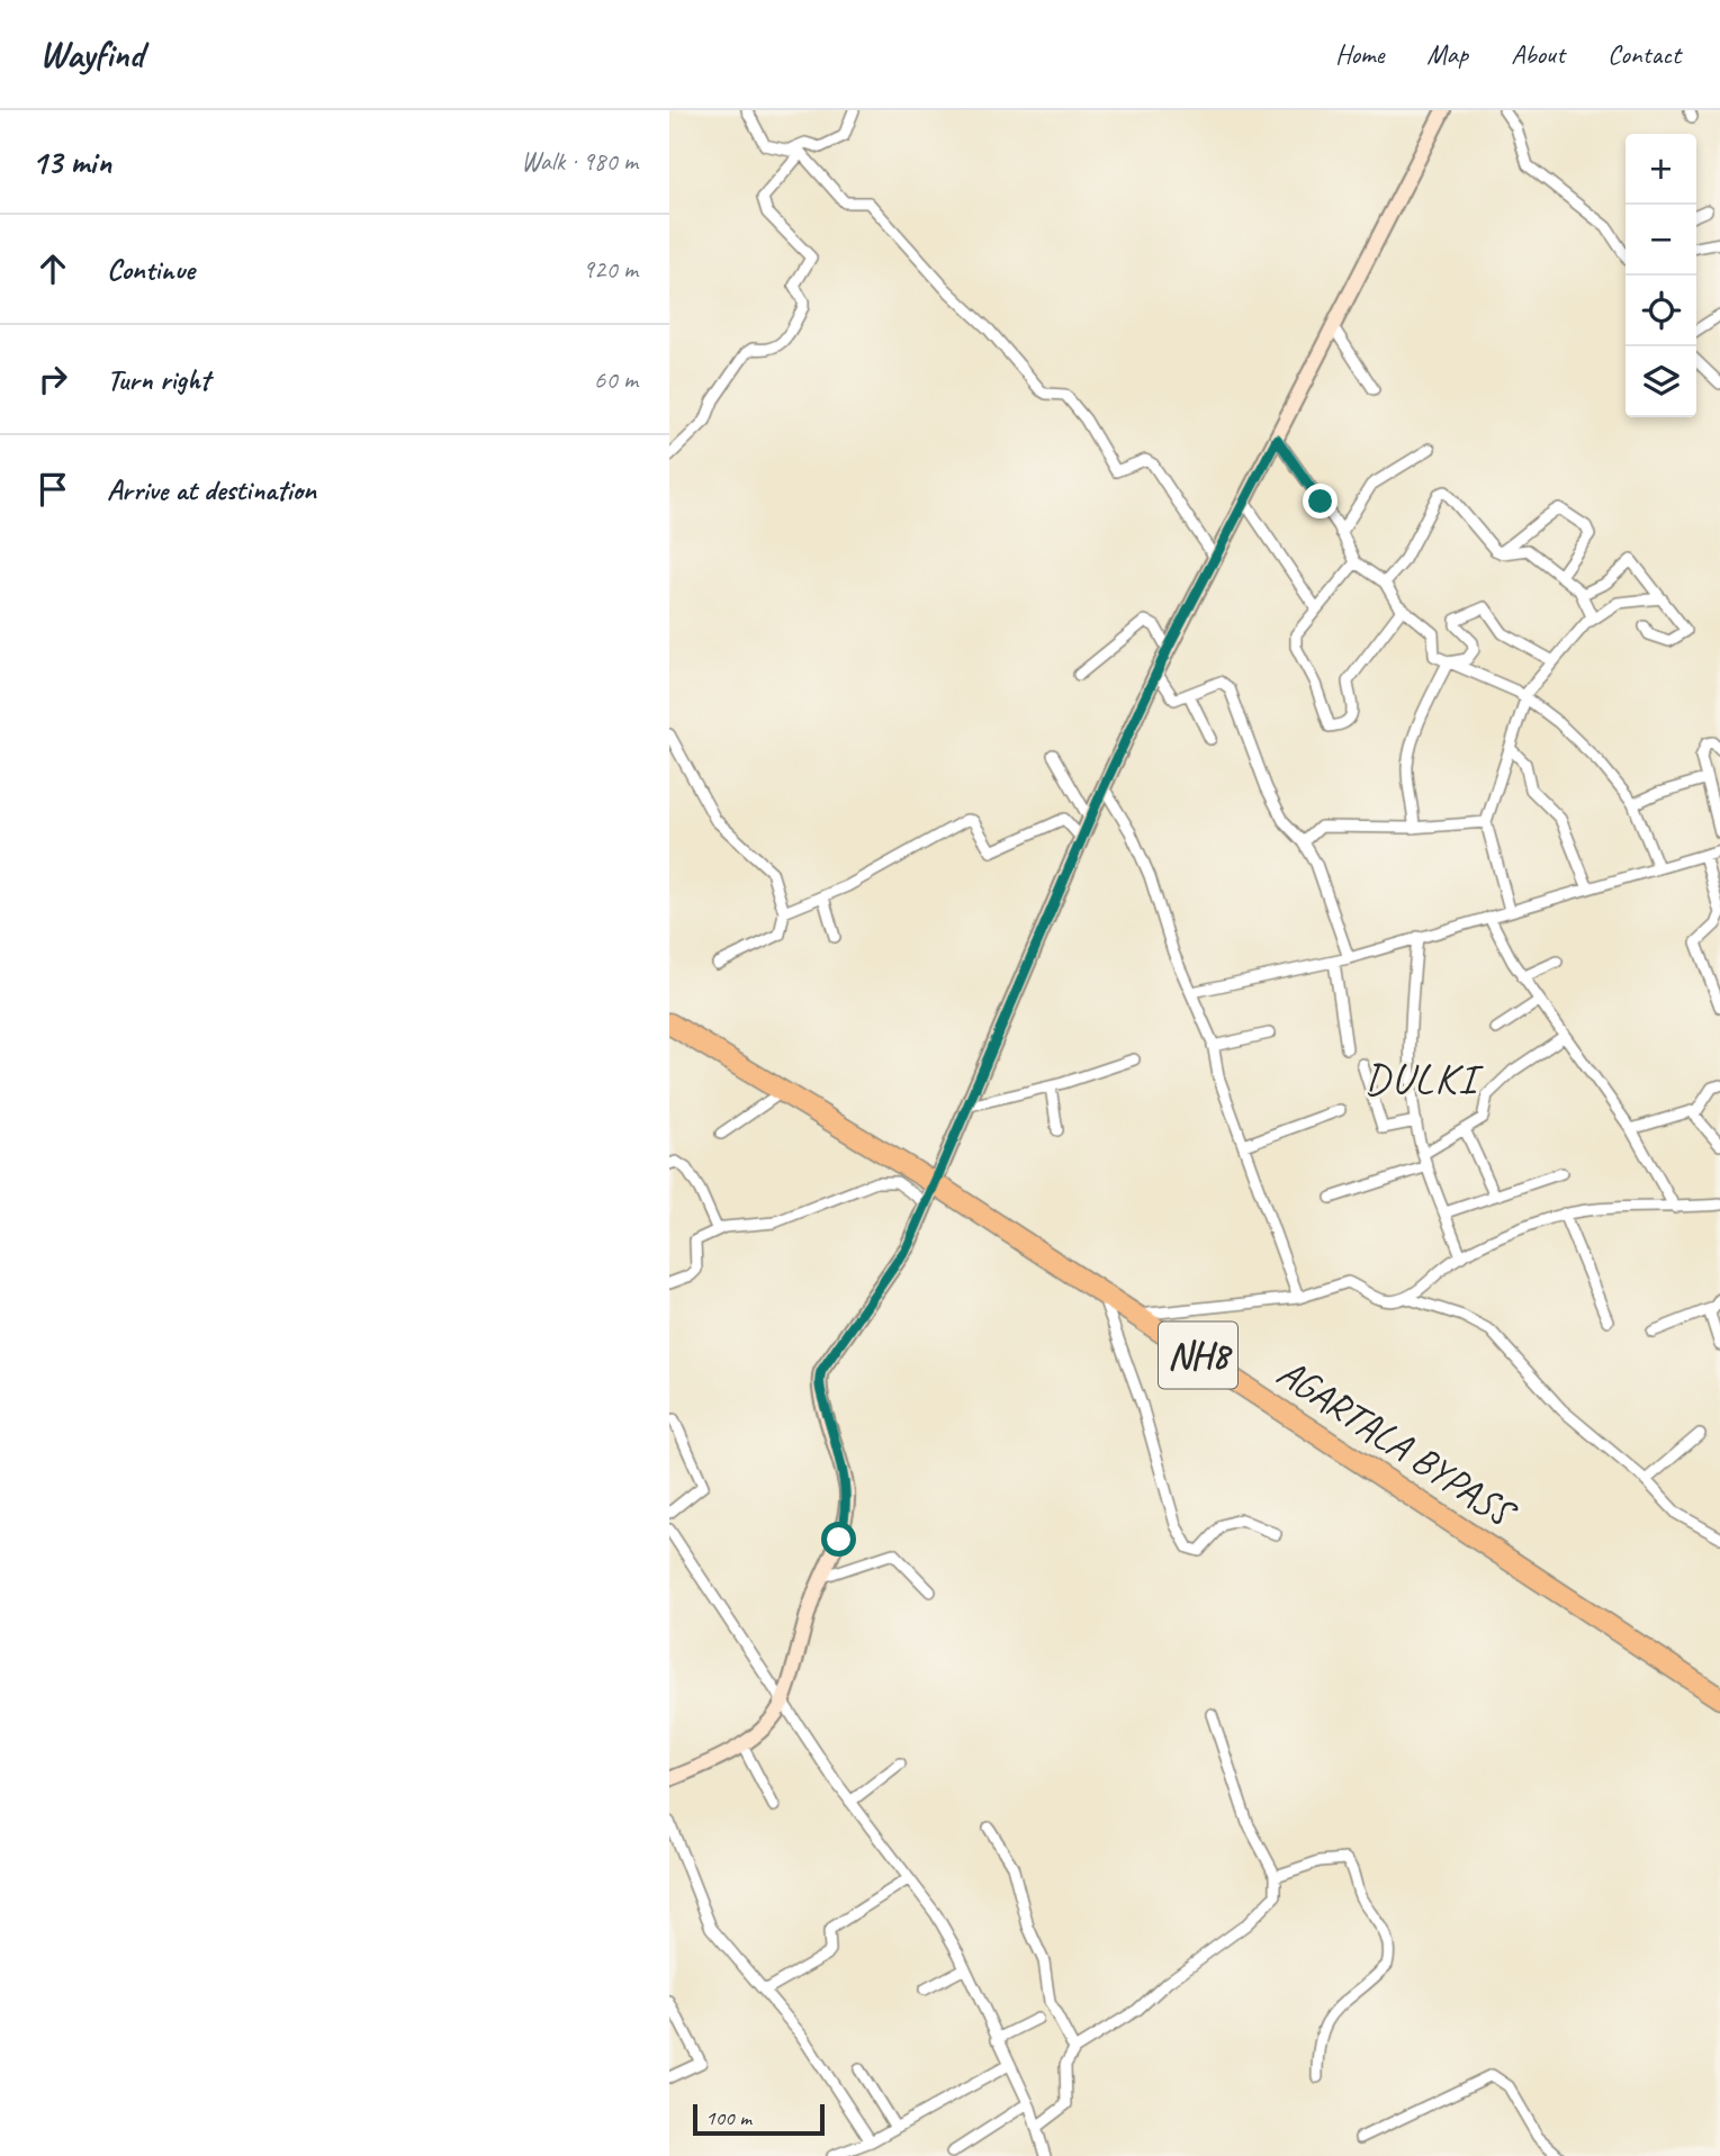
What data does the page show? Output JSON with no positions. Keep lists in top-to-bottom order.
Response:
{
  "streets": {
    "highway": ["NH8", "AGARTALA BYPASS"]
  },
  "districts": ["DULKI"],
  "scale_bar": "100 m",
  "page": {
    "header": "Wayfind",
    "nav": [
      "Home",
      "Map",
      "About",
      "Contact"
    ],
    "heading": ["13 min", "Walk · 980 m"],
    "map_buttons": ["+", "−"],
    "list": [
      ["Continue", "920 m"],
      ["Turn right", "60 m"],
      "Arrive at destination"
    ],
    "scale": "100 m"
  }
}
